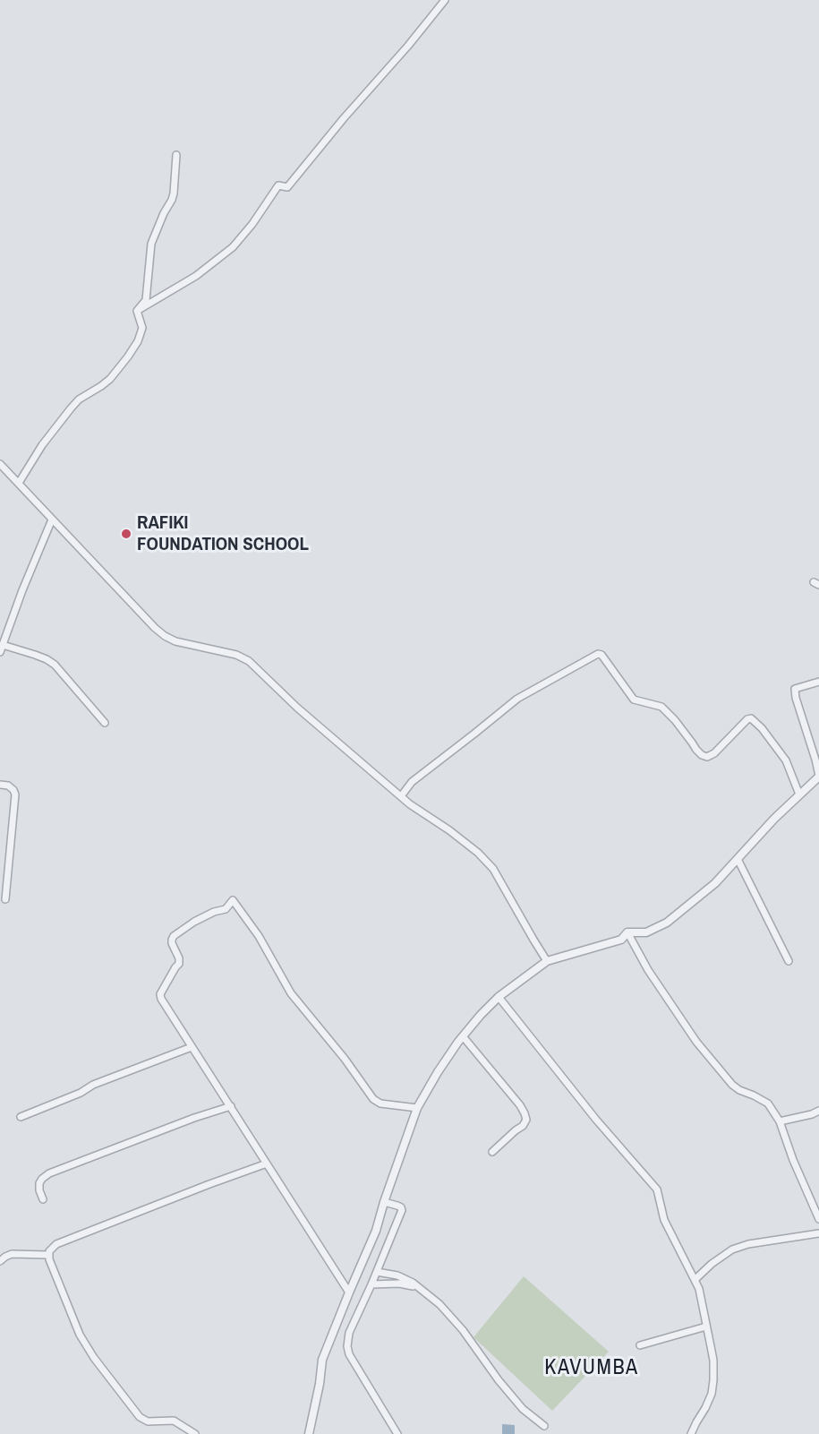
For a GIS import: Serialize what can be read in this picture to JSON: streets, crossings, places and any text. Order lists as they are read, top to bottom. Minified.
{"districts":["KAVUMBA"],"places":["RAFIKI FOUNDATION SCHOOL"]}
